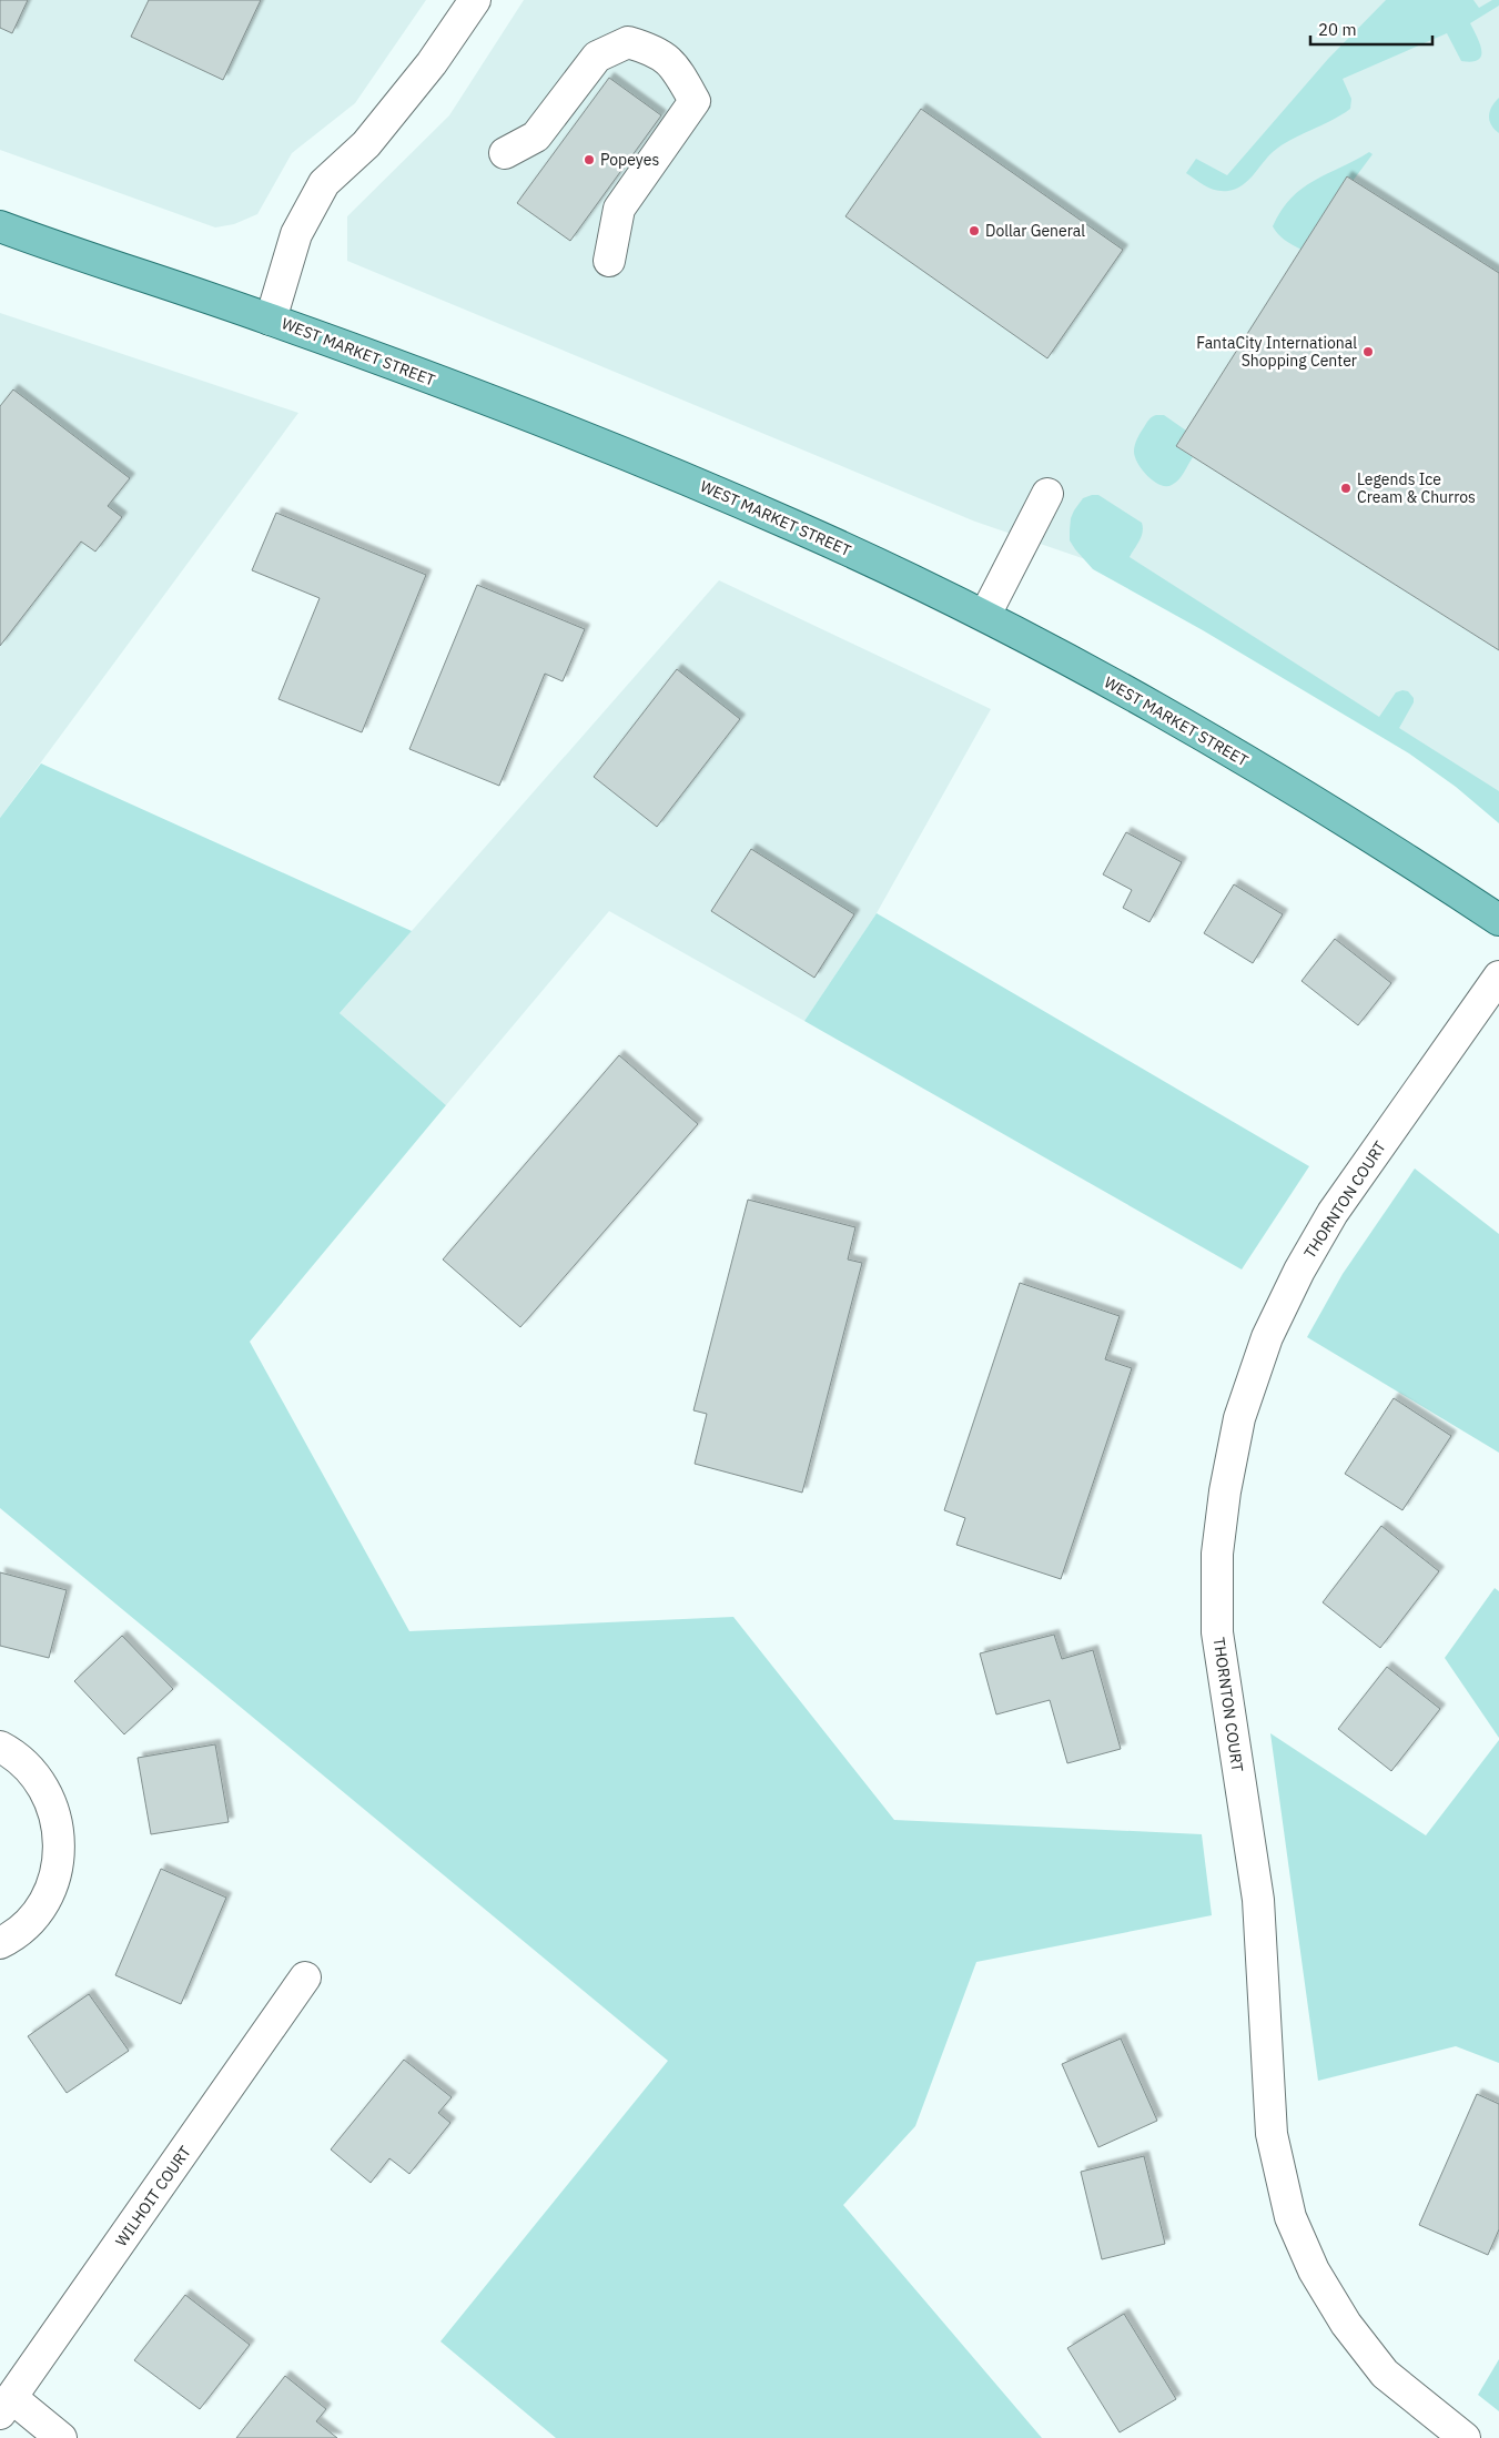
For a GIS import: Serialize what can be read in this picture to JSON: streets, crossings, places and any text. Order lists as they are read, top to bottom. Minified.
{"streets":{"main road":["WEST MARKET STREET"],"street":["THORNTON COURT","WILHOIT COURT"]},"places":["Popeyes","Dollar General","FantaCity International Shopping Center","Legends Ice Cream & Churros"],"scale_bar":"20 m"}
